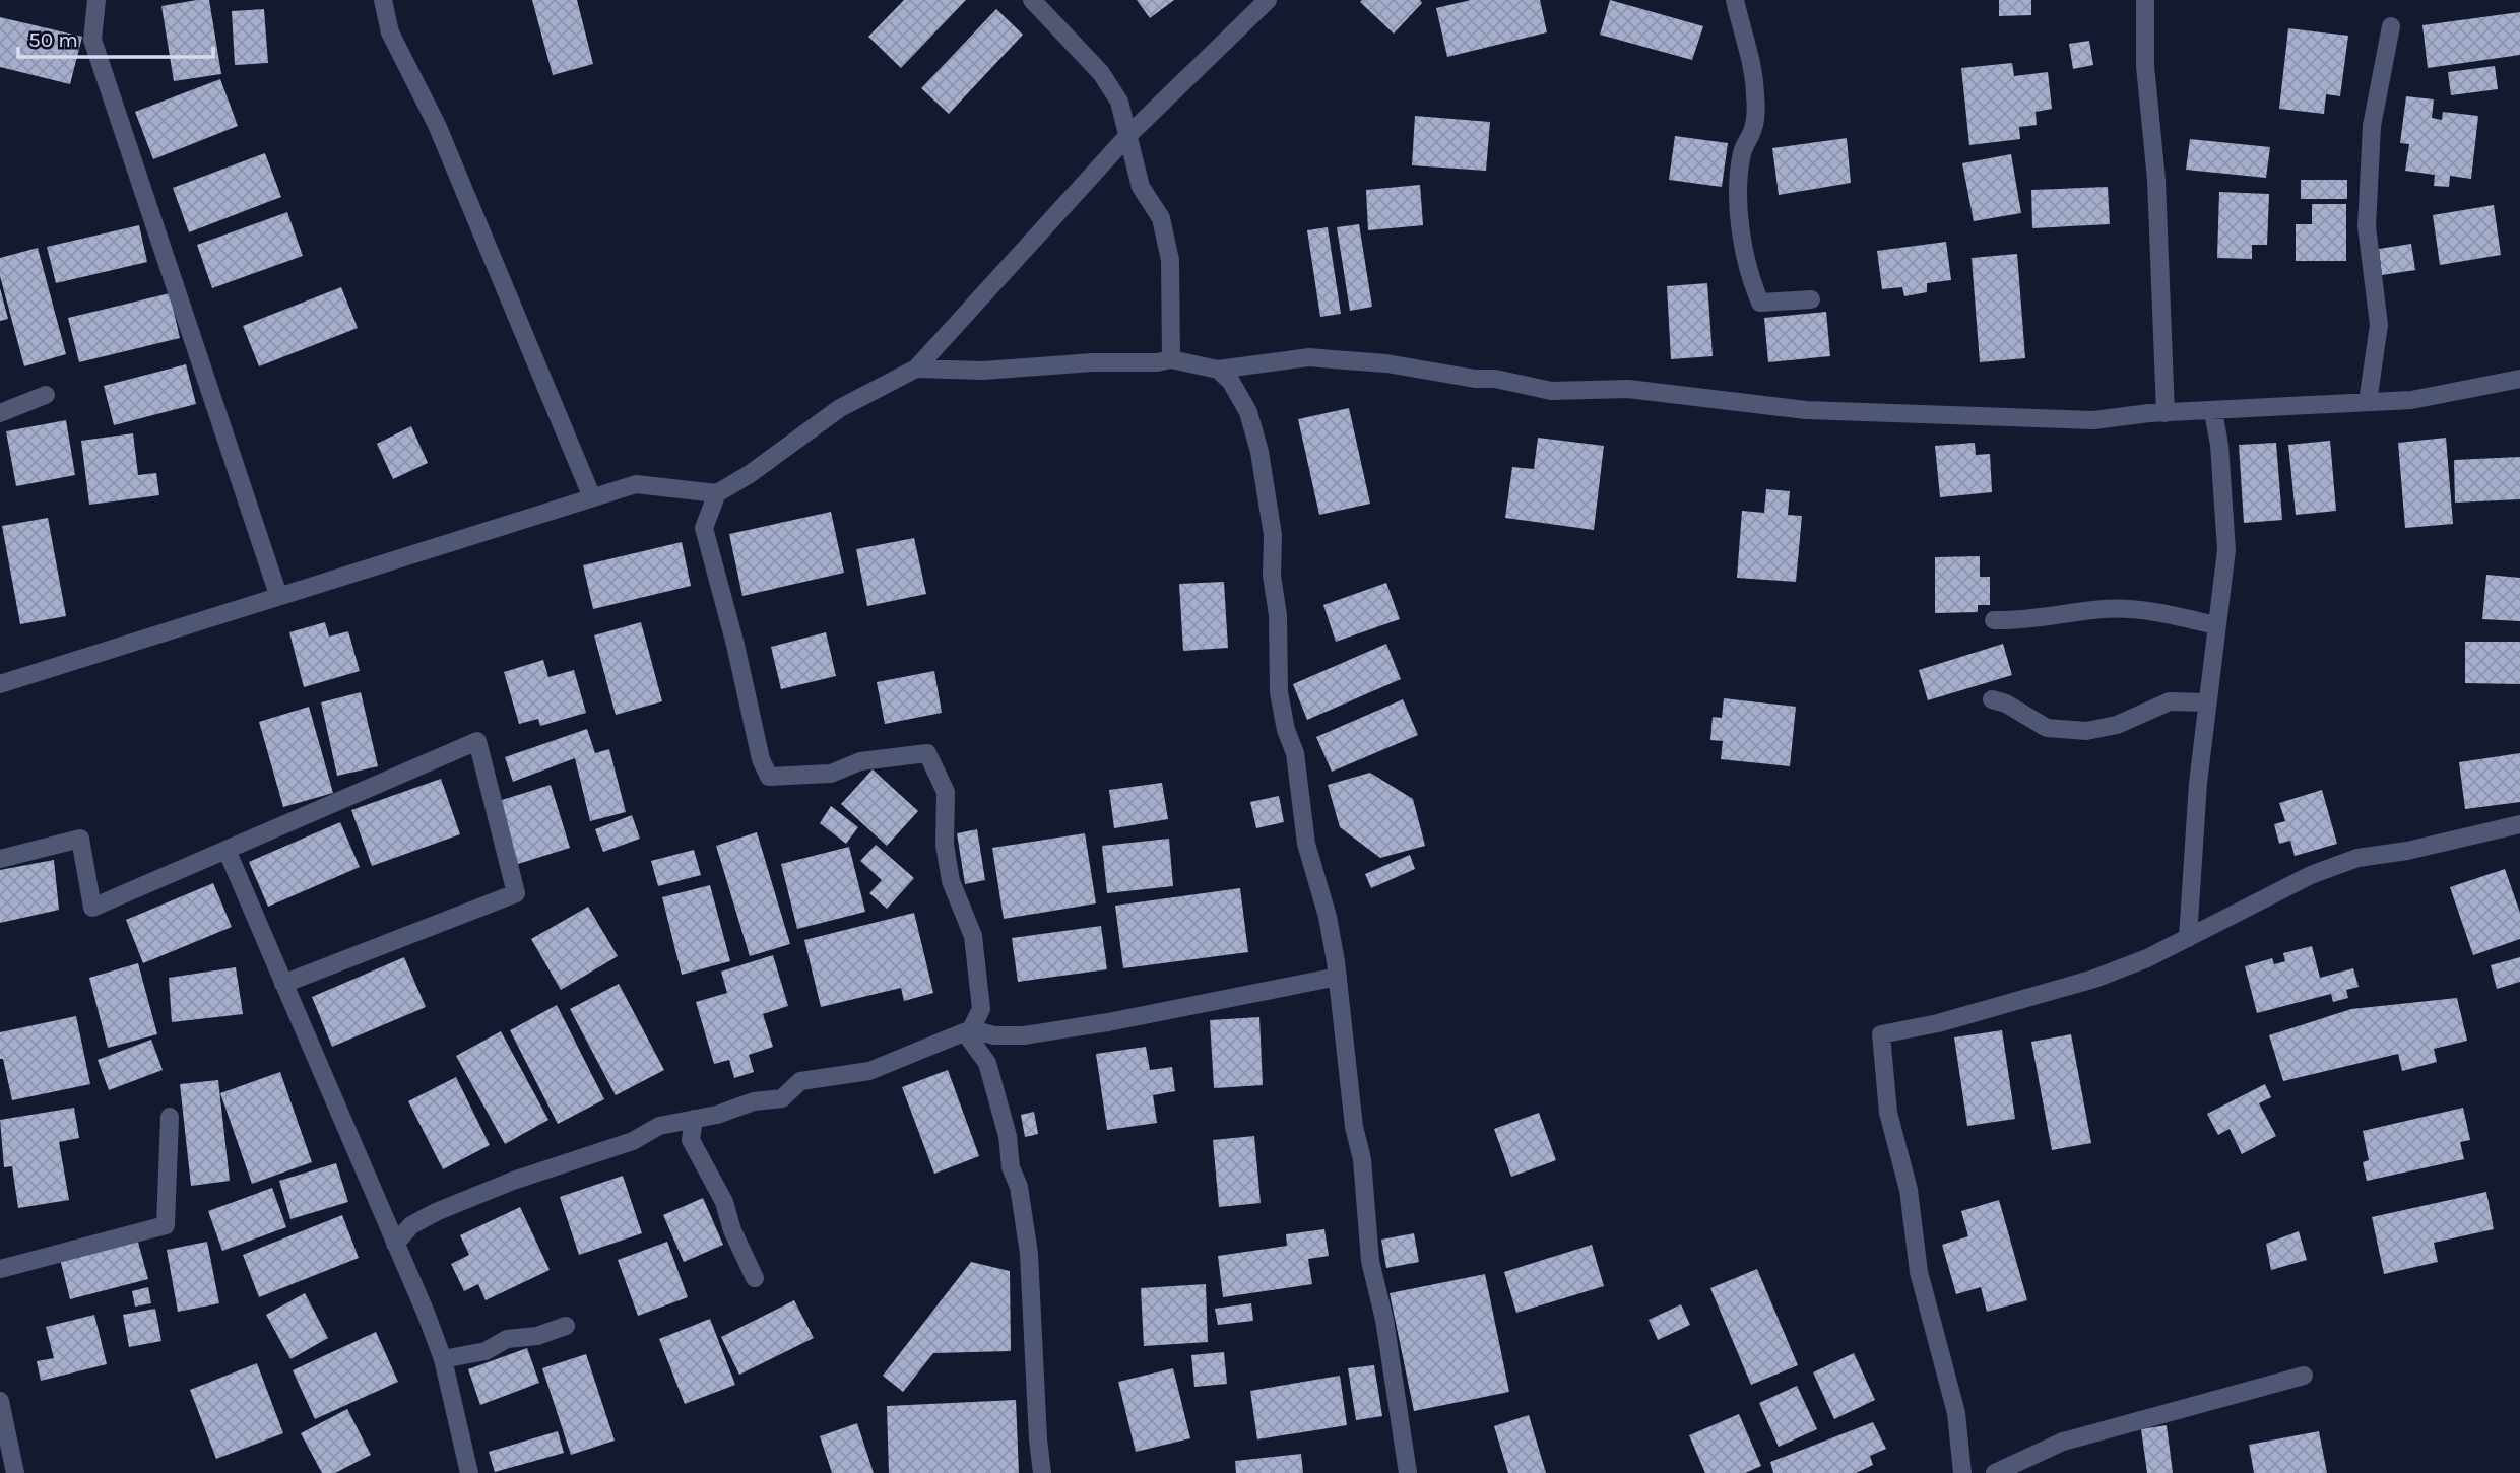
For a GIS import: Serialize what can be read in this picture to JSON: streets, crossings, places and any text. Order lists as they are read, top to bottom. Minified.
{"scale_bar":"50 m"}
